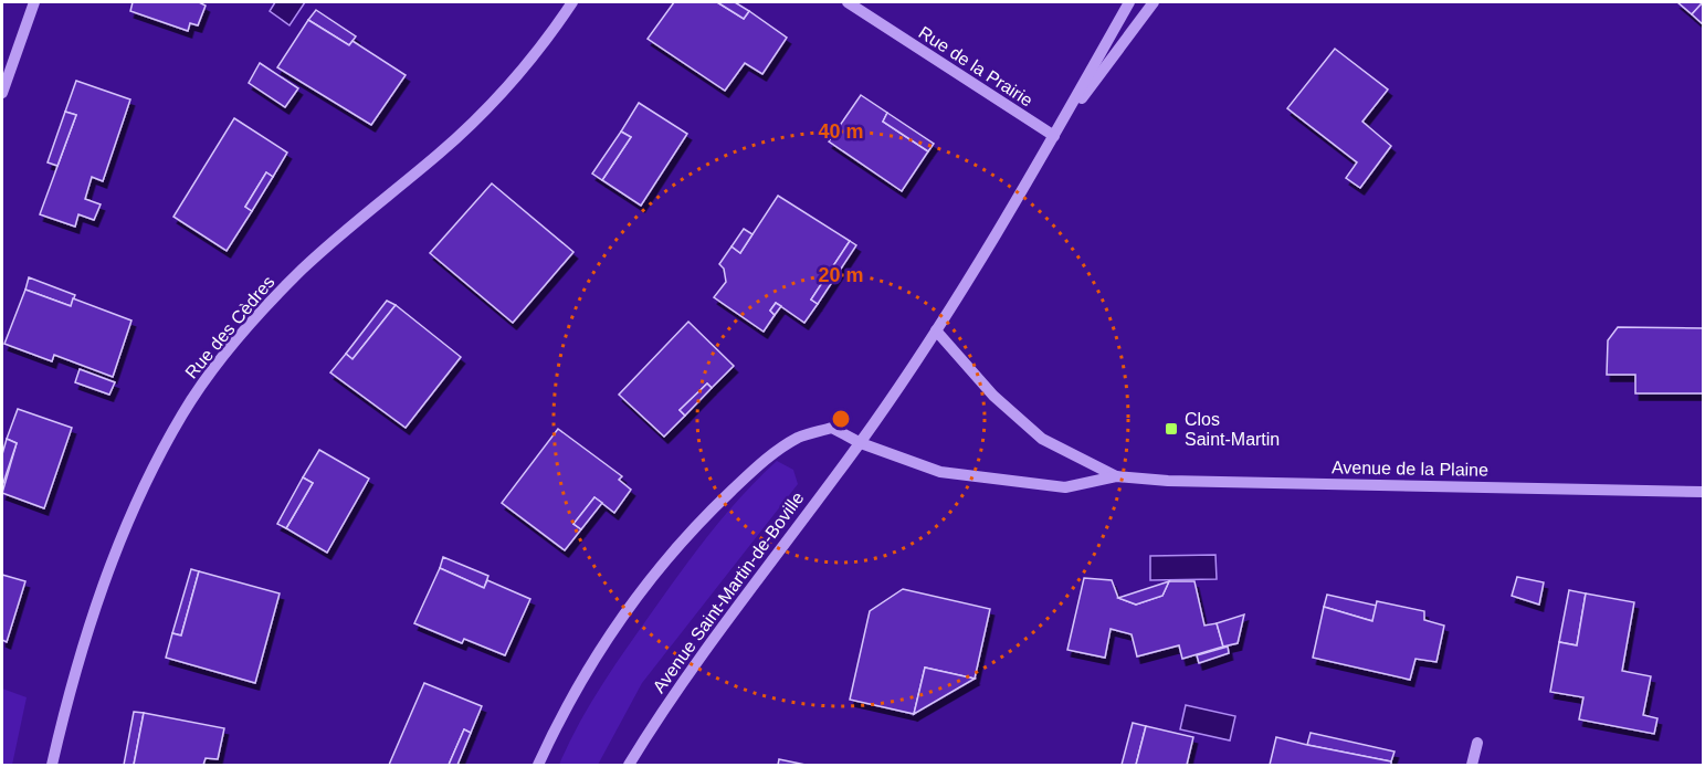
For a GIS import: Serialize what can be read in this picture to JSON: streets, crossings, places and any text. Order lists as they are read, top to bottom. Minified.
{"streets":{"street":["Rue de la Prairie","Rue des Cèdres","Avenue de la Plaine","Avenue Saint-Martin-de-Boville"]},"crossings":[["Rue de la Prairie","Avenue Saint-Martin-de-Boville"],["Avenue de la Plaine","Avenue Saint-Martin-de-Boville"]],"places":{"transit":["Clos Saint-Martin"]},"rings":["40 m","20 m"]}
